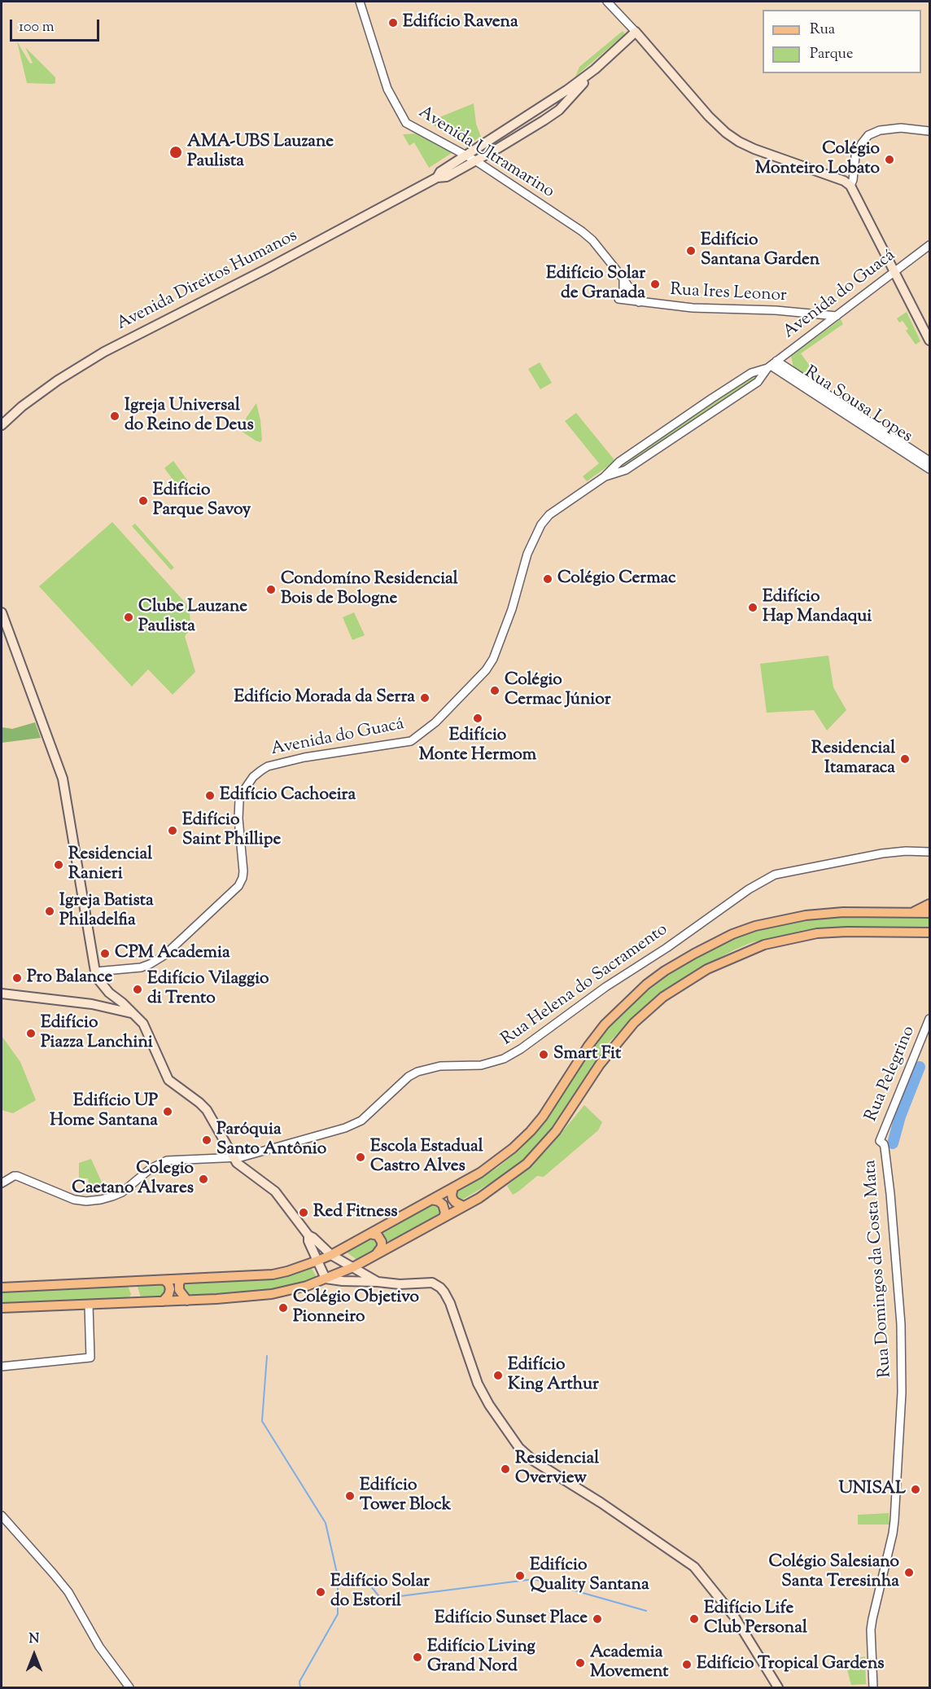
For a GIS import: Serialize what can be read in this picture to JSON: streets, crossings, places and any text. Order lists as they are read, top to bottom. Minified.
{"streets":{"main road":["Avenida Direitos Humanos"],"street":["Avenida Ultramarino","Rua Ires Leonor","Avenida do Guacá","Rua Sousa Lopes","Rua Helena do Sacramento","Rua Pelegrino","Rua Domingos da Costa Mata"]},"crossings":[["Avenida Ultramarino","Avenida Direitos Humanos"],["Avenida Ultramarino","Rua Ires Leonor"],["Rua Ires Leonor","Avenida do Guacá"],["Avenida do Guacá","Rua Sousa Lopes"],["Rua Pelegrino","Rua Domingos da Costa Mata"]],"places":["Edifício Ravena","AMA-UBS Lauzane Paulista","Colégio Monteiro Lobato","Edifício Santana Garden","Edifício Solar de Granada","Igreja Universal do Reino de Deus","Edifício Parque Savoy","Colégio Cermac","Condomíno Residencial Bois de Bologne","Edifício Hap Mandaqui","Clube Lauzane Paulista","Colégio Cermac Júnior","Edifício Morada da Serra","Edifício Monte Hermom","Residencial Itamaraca","Edifício Cachoeira","Edifício Saint Phillipe","Residencial Ranieri","Igreja Batista Philadelfia","CPM Academia","Pro Balance","Edifício Vilaggio di Trento","Edifício Piazza Lanchini","Smart Fit","Edifício UP Home Santana","Paróquia Santo Antônio","Escola Estadual Castro Alves","Colegio Caetano Alvares","Red Fitness","Colégio Objetivo Pionneiro","Edifício King Arthur","Residencial Overview","UNISAL","Edifício Tower Block","Colégio Salesiano Santa Teresinha","Edifício Quality Santana","Edifício Solar do Estoril","Edifício Sunset Place","Edifício Life Club Personal","Edifício Living Grand Nord","Academia Movement","Edifício Tropical Gardens"],"legend":["Rua","Parque"],"scale_bar":"100 m","north":"top"}
